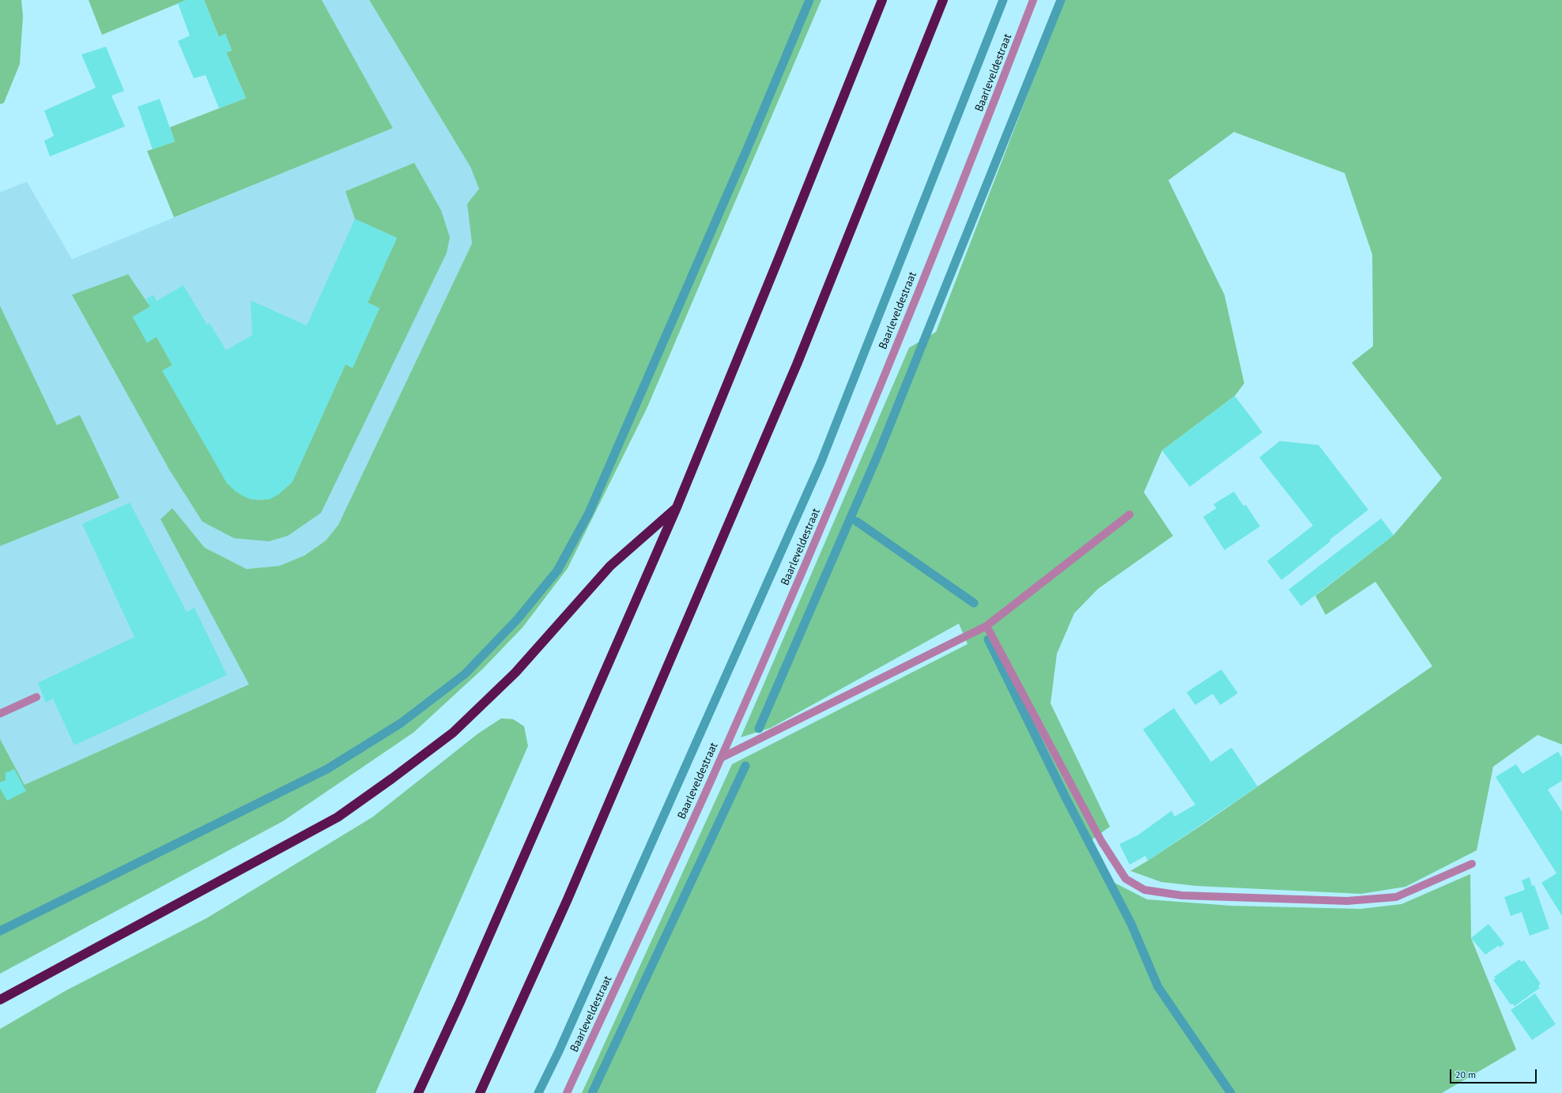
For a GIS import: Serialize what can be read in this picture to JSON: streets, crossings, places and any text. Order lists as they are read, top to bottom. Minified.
{"streets":{"street":["Baarleveldestraat"]},"scale_bar":"20 m"}
